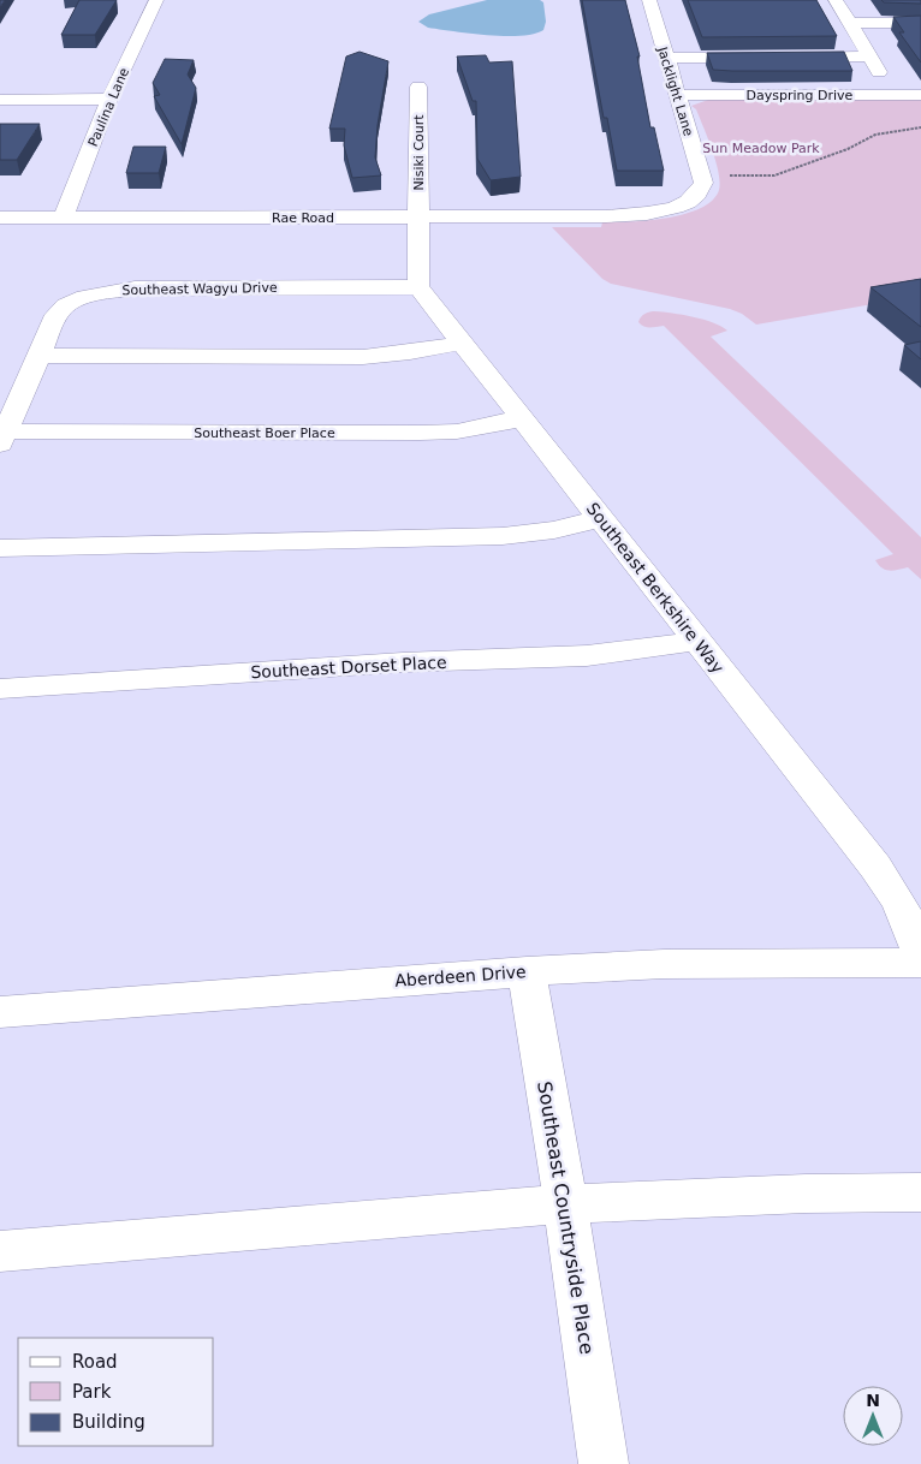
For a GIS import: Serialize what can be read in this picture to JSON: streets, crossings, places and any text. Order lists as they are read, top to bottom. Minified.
{"streets":{"street":["Jacklight Lane","Dayspring Drive","Paulina Lane","Nisiki Court","Rae Road","Southeast Wagyu Drive","Southeast Boer Place","Southeast Berkshire Way","Southeast Dorset Place","Aberdeen Drive","Southeast Countryside Place"]},"crossings":[["Jacklight Lane","Dayspring Drive"],["Jacklight Lane","Rae Road"],["Paulina Lane","Rae Road"],["Nisiki Court","Rae Road"],["Southeast Wagyu Drive","Southeast Boer Place"],["Southeast Wagyu Drive","Southeast Berkshire Way"],["Southeast Boer Place","Southeast Berkshire Way"],["Southeast Berkshire Way","Southeast Dorset Place"],["Aberdeen Drive","Southeast Countryside Place"]],"parks":["Sun Meadow Park"],"legend":["Road","Park","Building"],"north":"top"}
